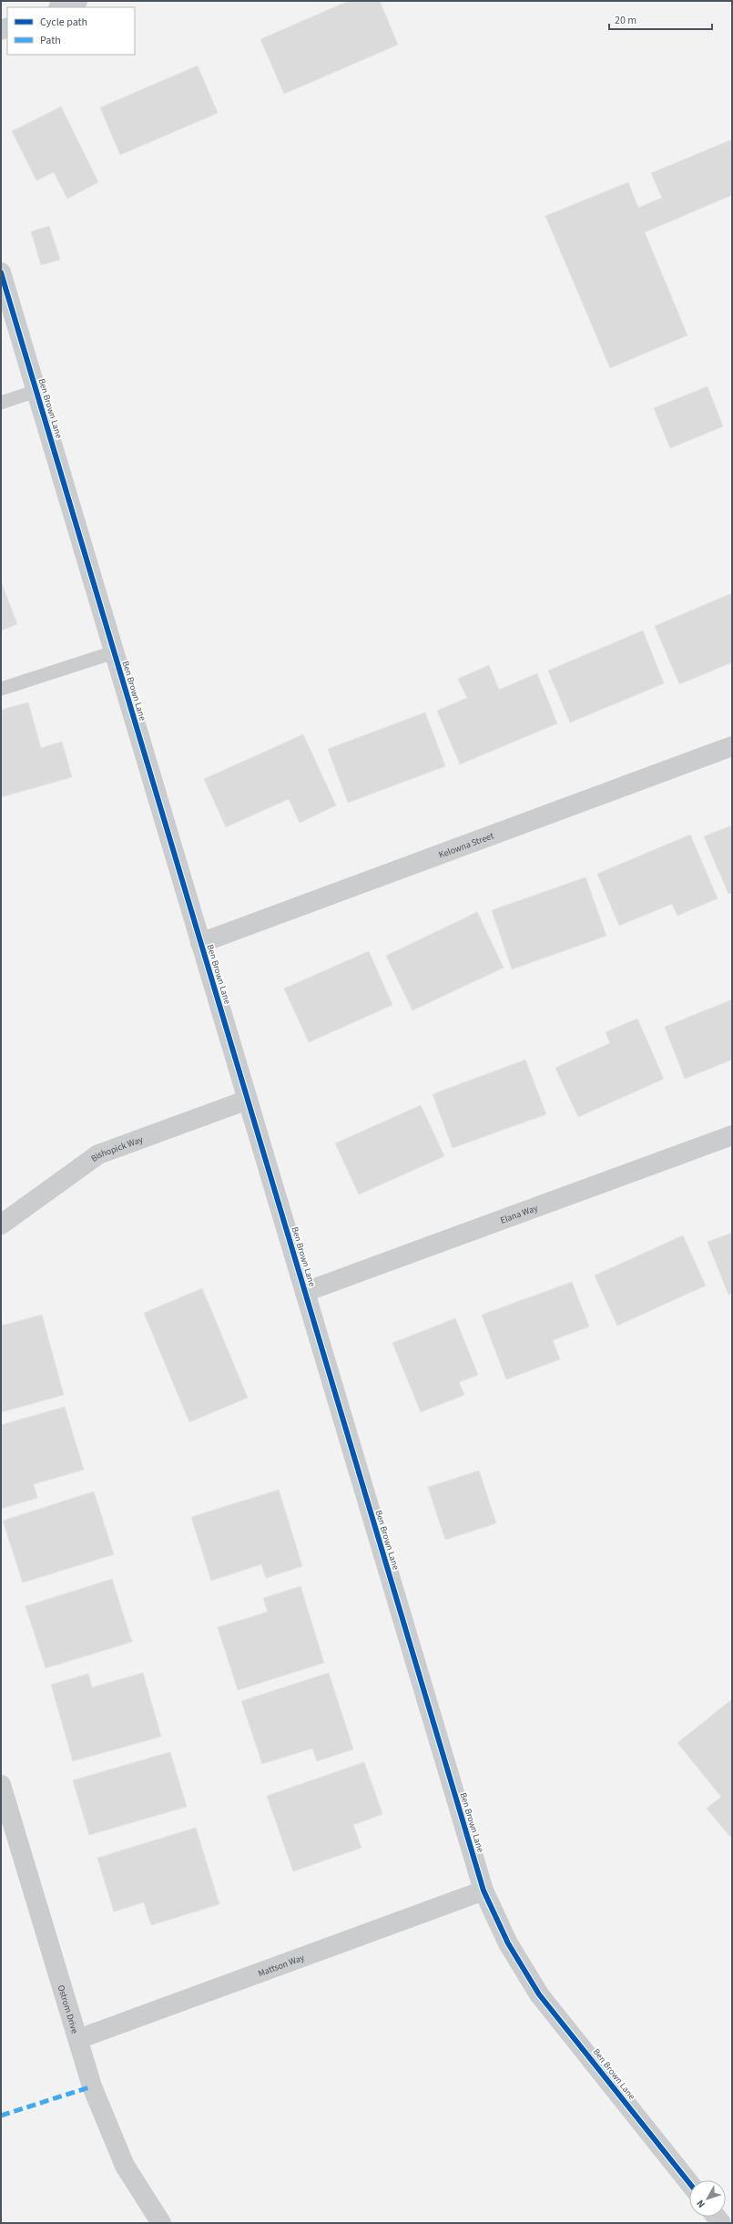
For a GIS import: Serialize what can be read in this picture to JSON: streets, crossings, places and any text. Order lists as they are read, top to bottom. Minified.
{"streets":{"street":["Ben Brown Lane","Kelowna Street","Bishopick Way","Elana Way","Mattson Way","Ostrom Drive"]},"crossings":[["Ben Brown Lane","Kelowna Street"],["Ben Brown Lane","Bishopick Way"],["Ben Brown Lane","Elana Way"],["Ben Brown Lane","Mattson Way"],["Mattson Way","Ostrom Drive"]],"legend":["Cycle path","Path"],"scale_bar":"20 m","north":"bottom left"}
